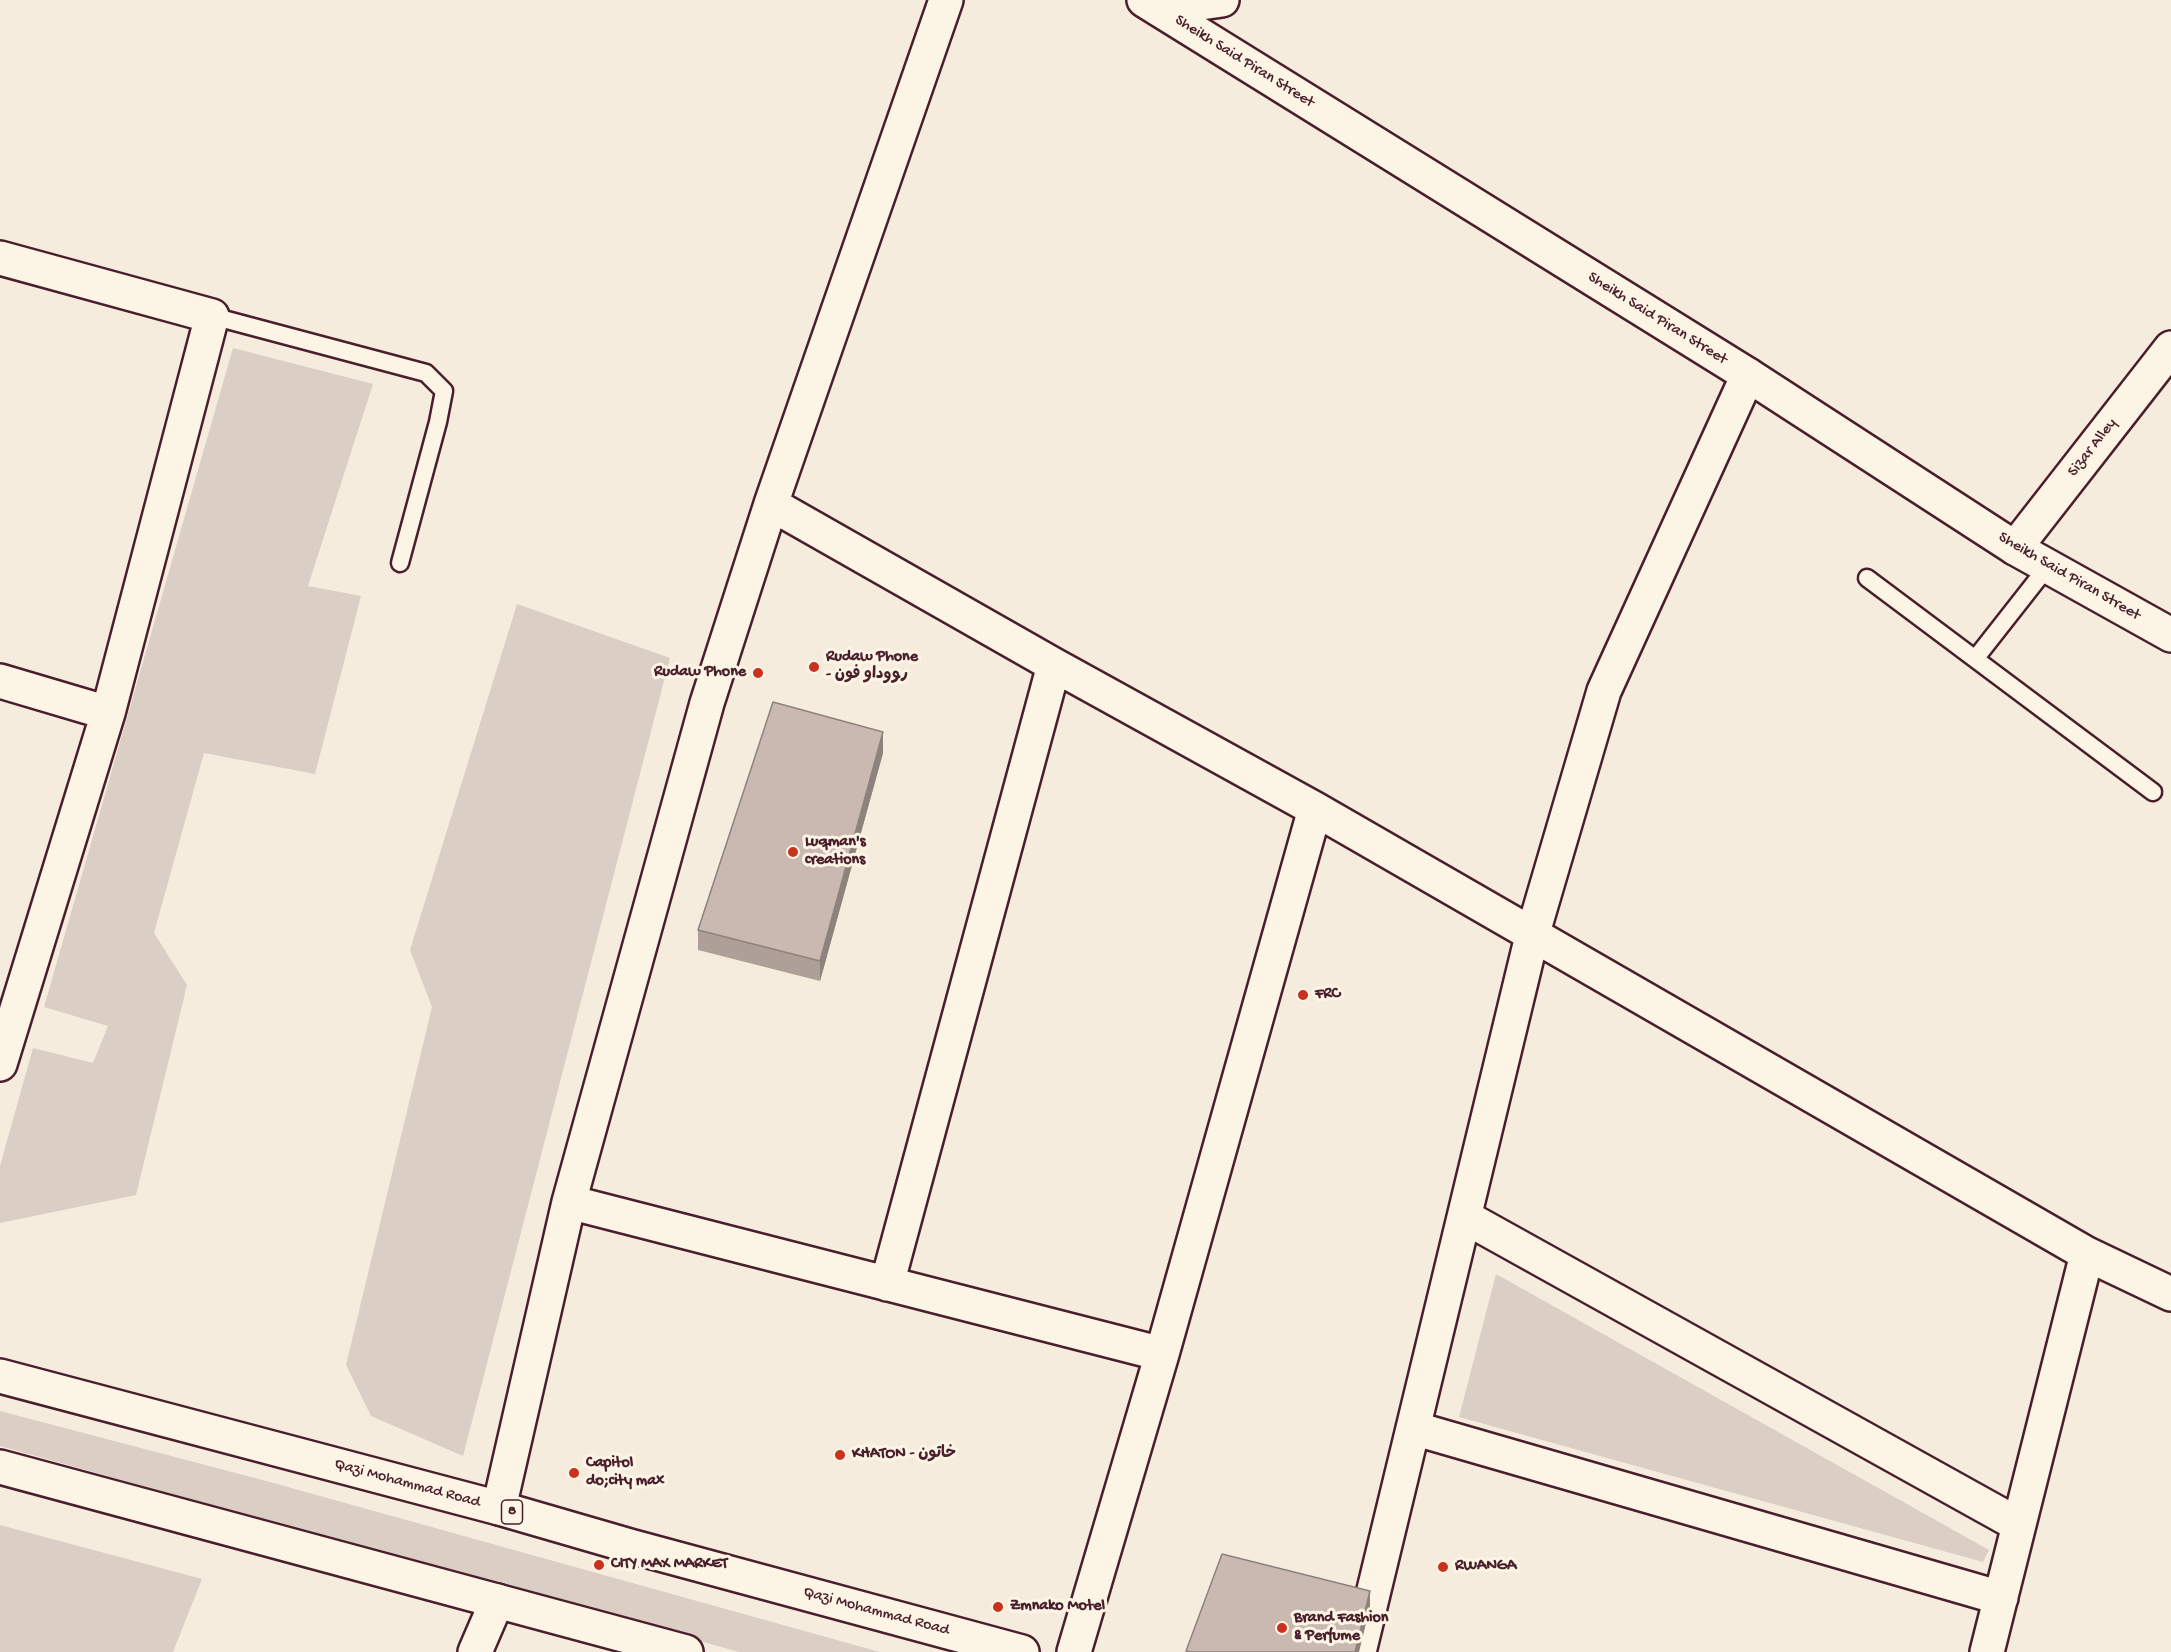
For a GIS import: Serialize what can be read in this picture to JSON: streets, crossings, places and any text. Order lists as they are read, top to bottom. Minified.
{"streets":{"street":["Sheikh Said Piran Street","Sizar Alley","Qazi Mohammad Road","8"]},"crossings":[["Sheikh Said Piran Street","Sizar Alley"]],"places":["Rudaw Phone - رووداو فون","Rudaw Phone","Luqman's creations","FRC","KHATON - خاتون","Capitol do;city max","CITY MAX MARKET","RWANGA","Zmnako Motel","Brand Fashion & Perfume"]}
